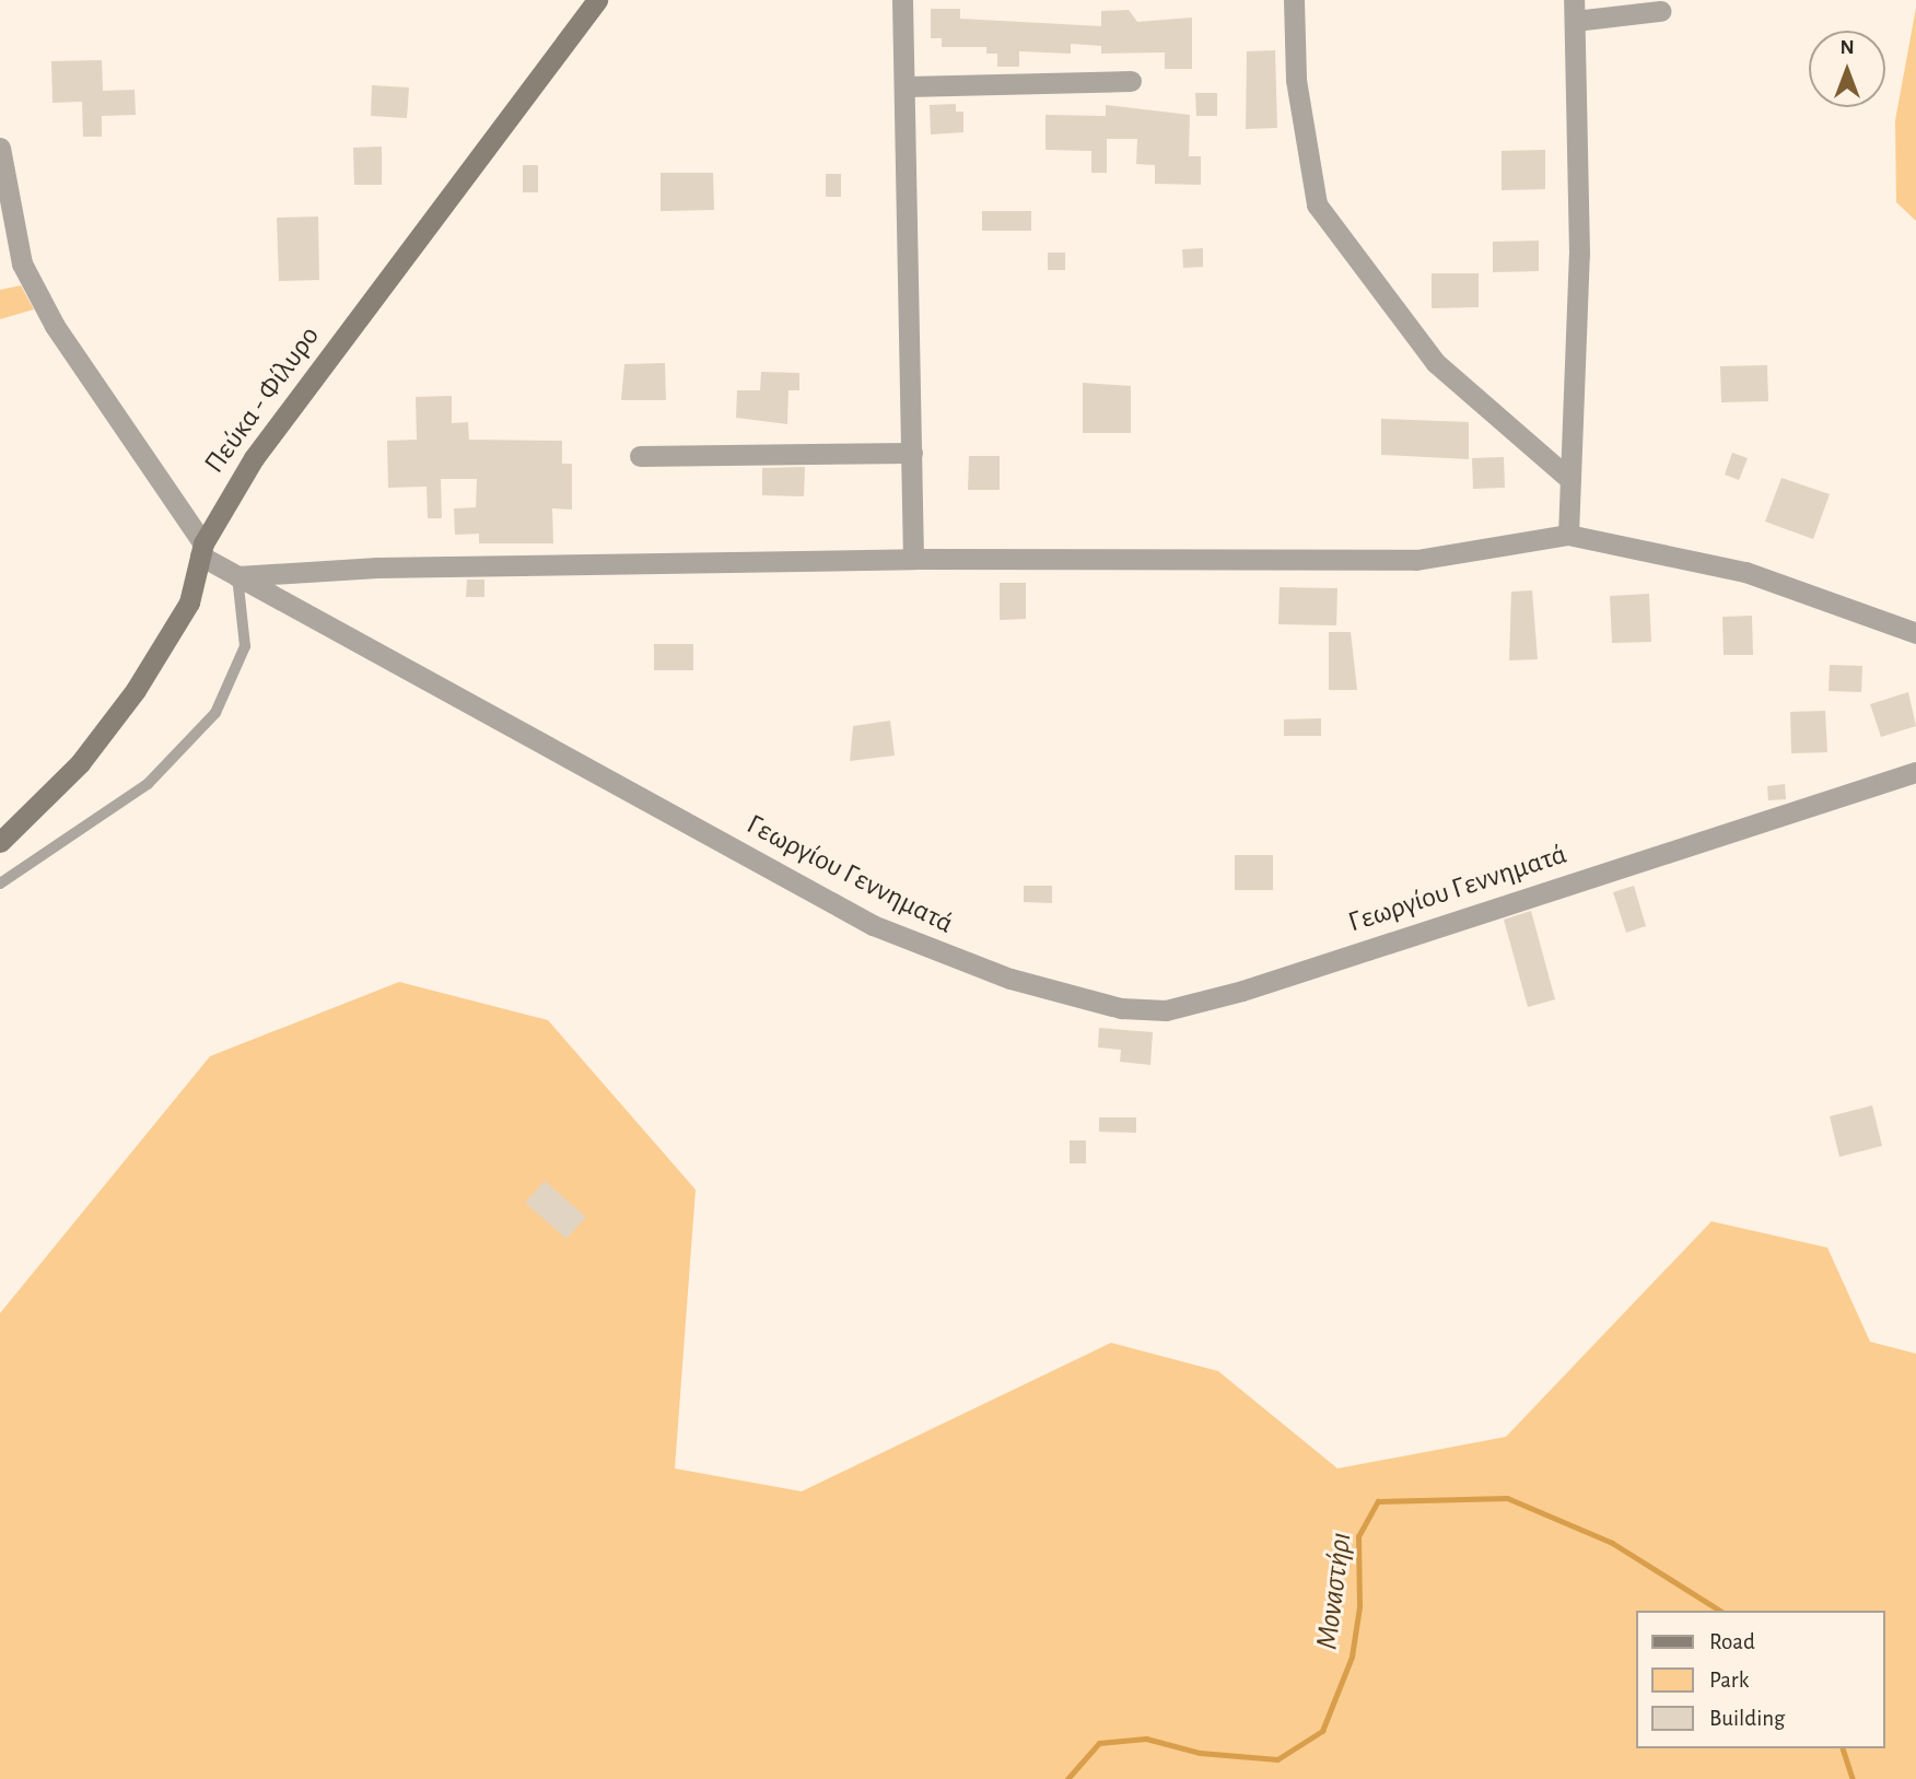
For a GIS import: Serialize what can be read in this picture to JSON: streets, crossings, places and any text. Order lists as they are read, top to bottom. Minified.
{"streets":{"main road":["Πεύκα - Φίλυρο"],"street":["Γεωργίου Γεννηματά"]},"crossings":[["Πεύκα - Φίλυρο","Γεωργίου Γεννηματά"]],"water":["Μοναστήρι"],"legend":["Road","Park","Building"],"north":"top"}
